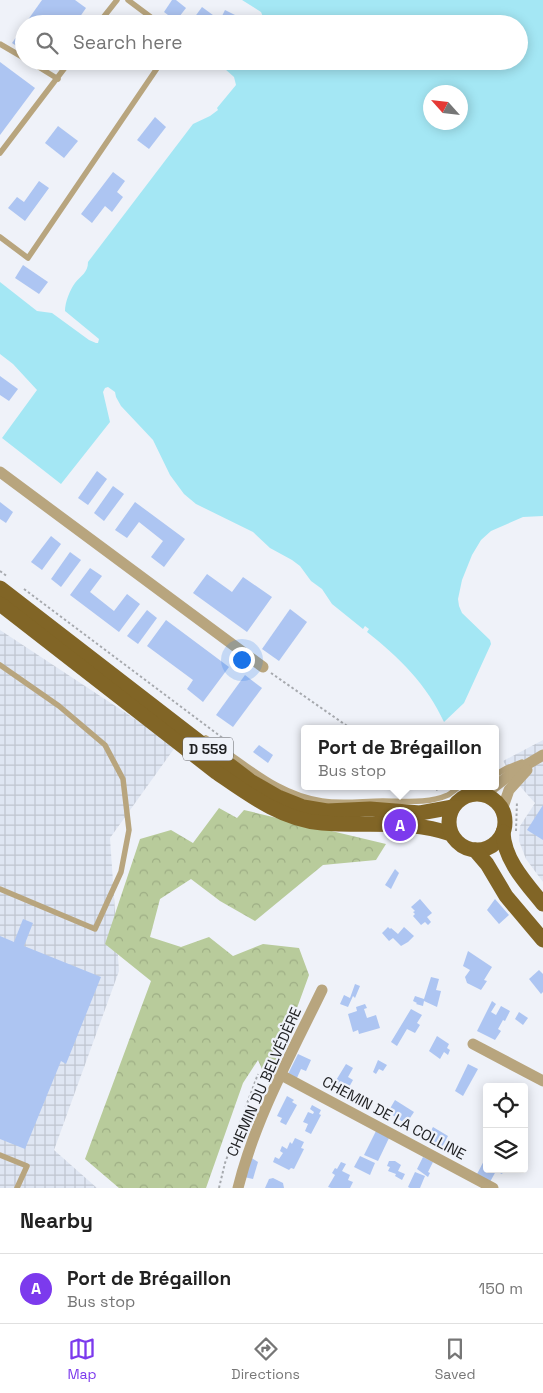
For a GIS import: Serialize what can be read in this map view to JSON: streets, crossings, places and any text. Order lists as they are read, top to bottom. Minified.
{"streets":{"main road":["D 559"],"street":["CHEMIN DU BELVÉDÈRE","CHEMIN DE LA COLLINE"]},"crossings":[["CHEMIN DU BELVÉDÈRE","CHEMIN DE LA COLLINE"]],"north":"top left","page":{"search":"Search here","popup":["Port de Brégaillon","Bus stop"],"pins":"A","heading":"Nearby","list":[{"mark":"A","name":"Port de Brégaillon","note":"Bus stop","value":"150 m"}],"nav":["Map","Directions","Saved"]}}
